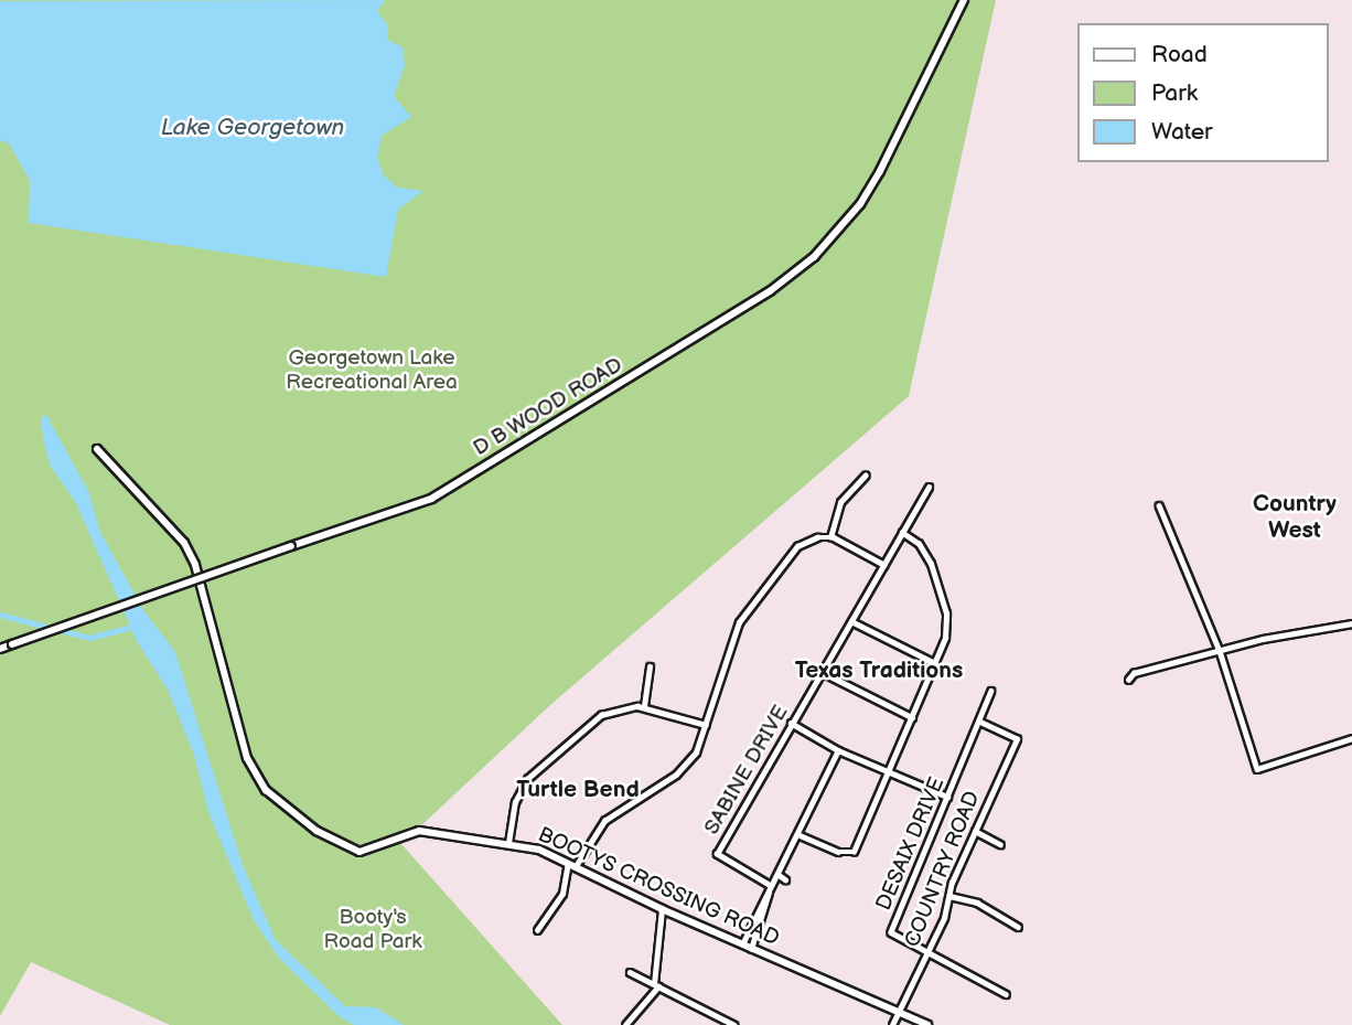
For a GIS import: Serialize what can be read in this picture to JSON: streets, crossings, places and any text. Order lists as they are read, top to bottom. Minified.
{"streets":{"main road":["D B WOOD ROAD","BOOTYS CROSSING ROAD"],"street":["SABINE DRIVE","DESAIX DRIVE","COUNTRY ROAD"]},"crossings":[["DESAIX DRIVE","COUNTRY ROAD"],["COUNTRY ROAD","BOOTYS CROSSING ROAD"]],"districts":["Country West","Texas Traditions","Turtle Bend"],"water":["Lake Georgetown"],"parks":["Georgetown Lake Recreational Area","Booty's Road Park"],"legend":["Road","Park","Water"]}
